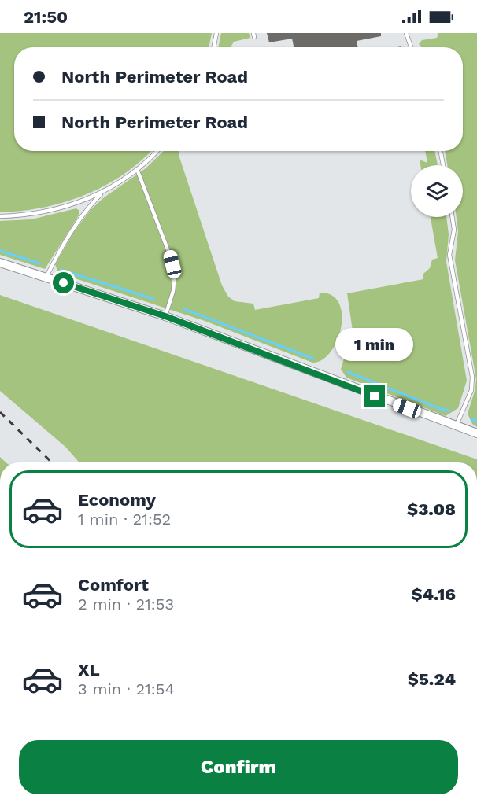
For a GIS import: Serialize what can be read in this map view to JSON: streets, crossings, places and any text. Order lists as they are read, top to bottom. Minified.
{"page":{"status":"21:50","banner":["North Perimeter Road","North Perimeter Road"],"bubble":"1 min","list":[{"name":"Economy","note":"1 min · 21:52","value":"$3.08"},{"name":"Comfort","note":"2 min · 21:53","value":"$4.16"},{"name":"XL","note":"3 min · 21:54","value":"$5.24"}],"buttons":"Confirm"}}
